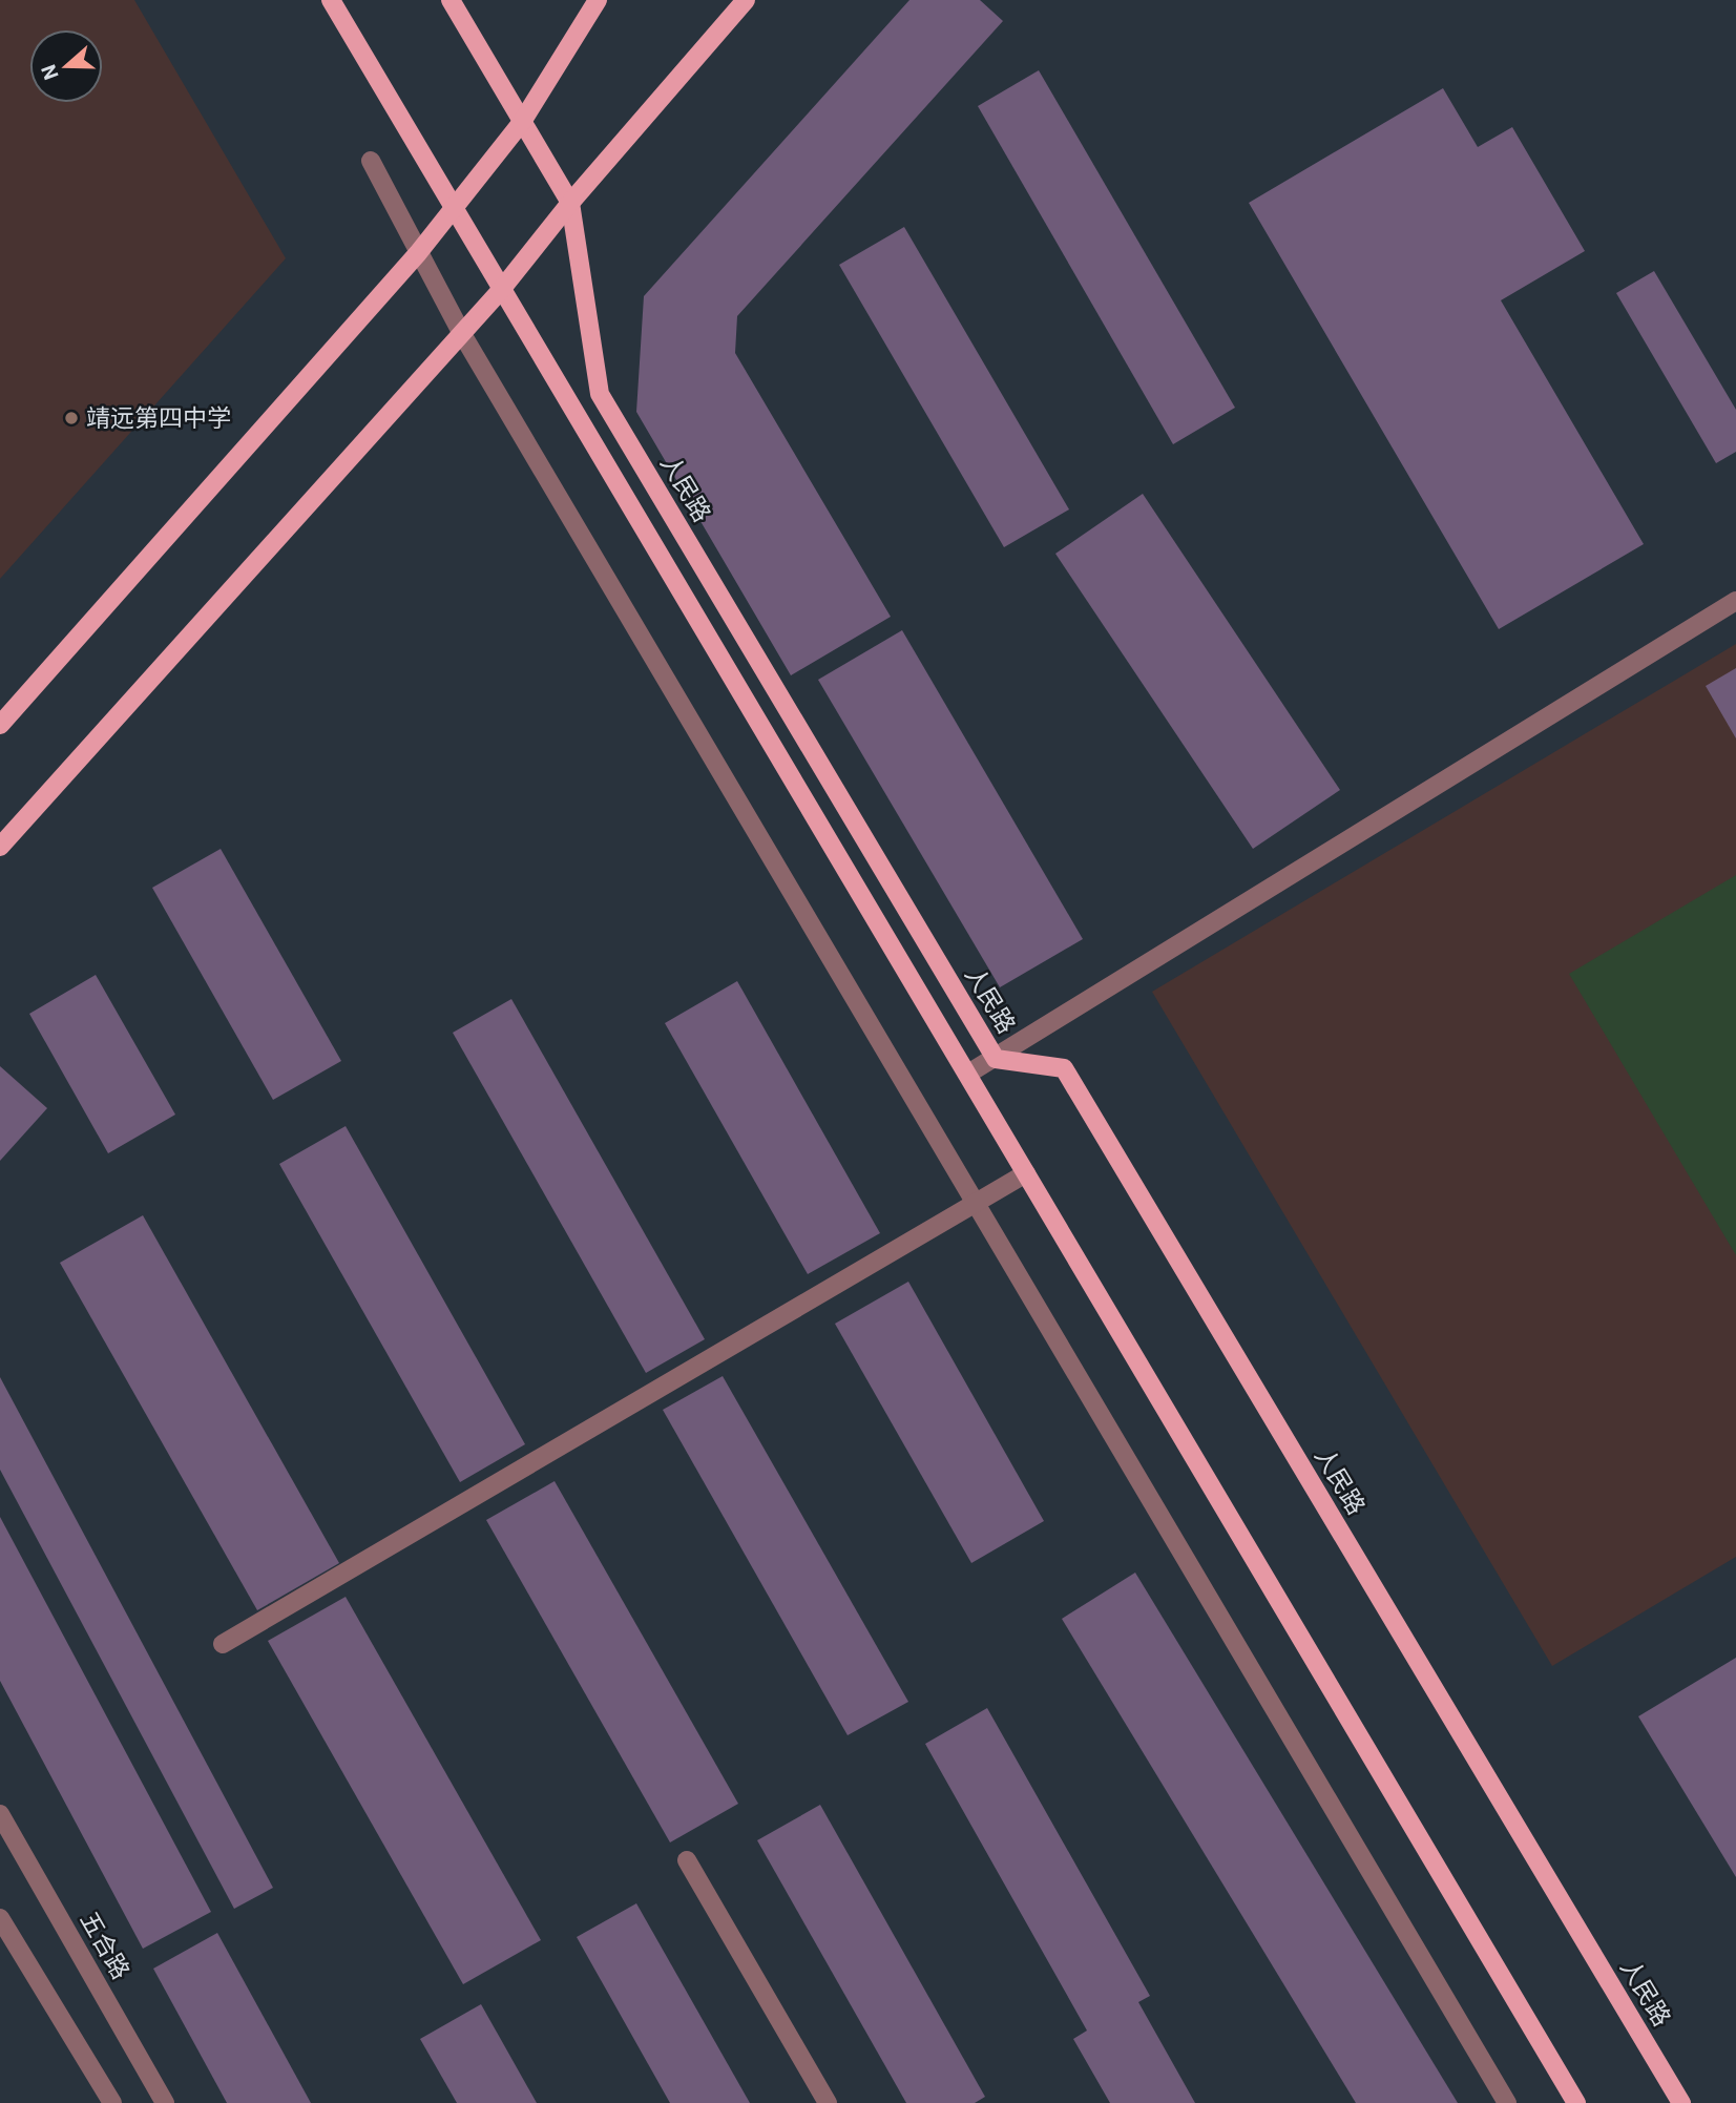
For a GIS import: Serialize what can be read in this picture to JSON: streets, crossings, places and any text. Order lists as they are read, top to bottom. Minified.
{"streets":{"main road":["人民路"],"street":["五合路"]},"places":["靖远第四中学"],"north":"left"}
